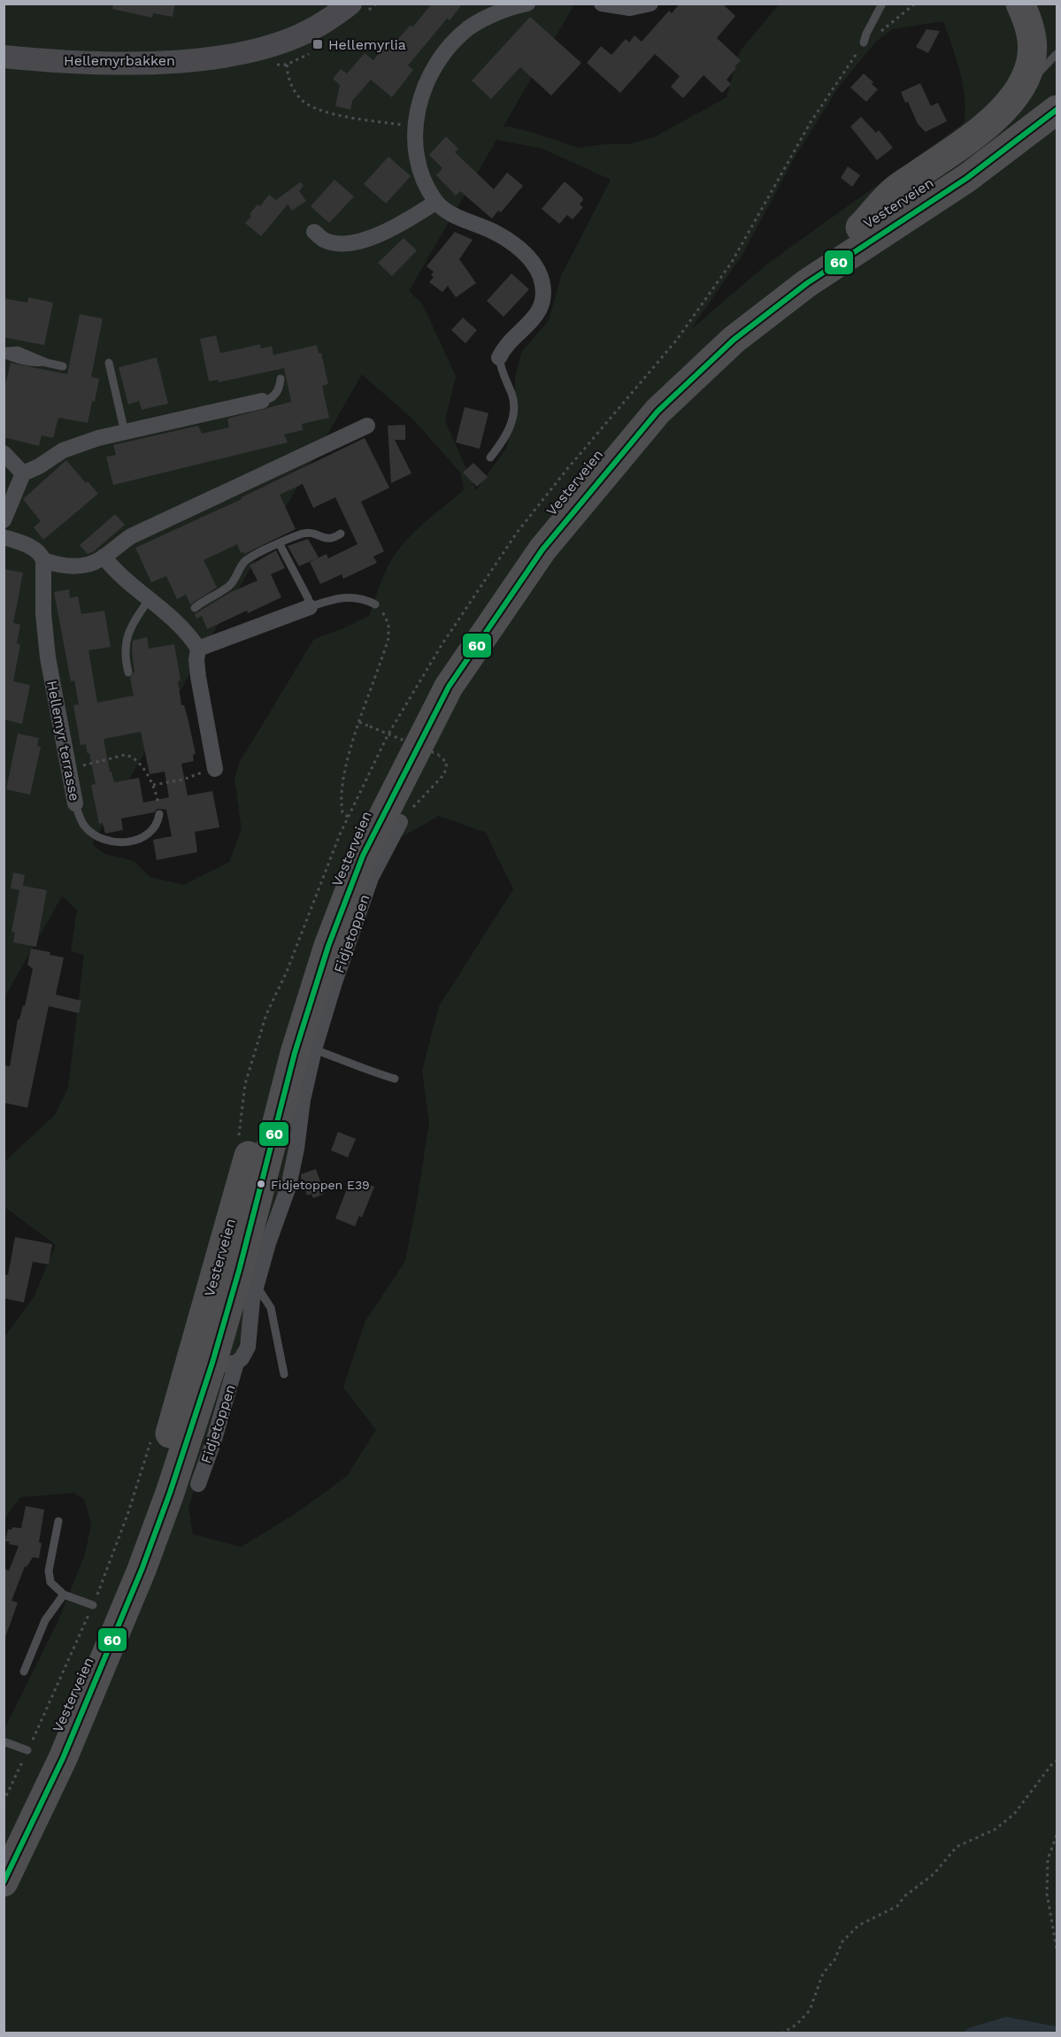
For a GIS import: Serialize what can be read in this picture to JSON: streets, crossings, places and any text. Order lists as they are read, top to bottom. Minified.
{"streets":{"highway":["Vesterveien"],"street":["Hellemyrbakken","Hellemyr terrasse","Fidjetoppen"]},"crossings":[["Vesterveien","Fidjetoppen"]],"places":{"transit":["Hellemyrlia"],"other":["Fidjetoppen E39"]},"lines":["transit line 60"]}
